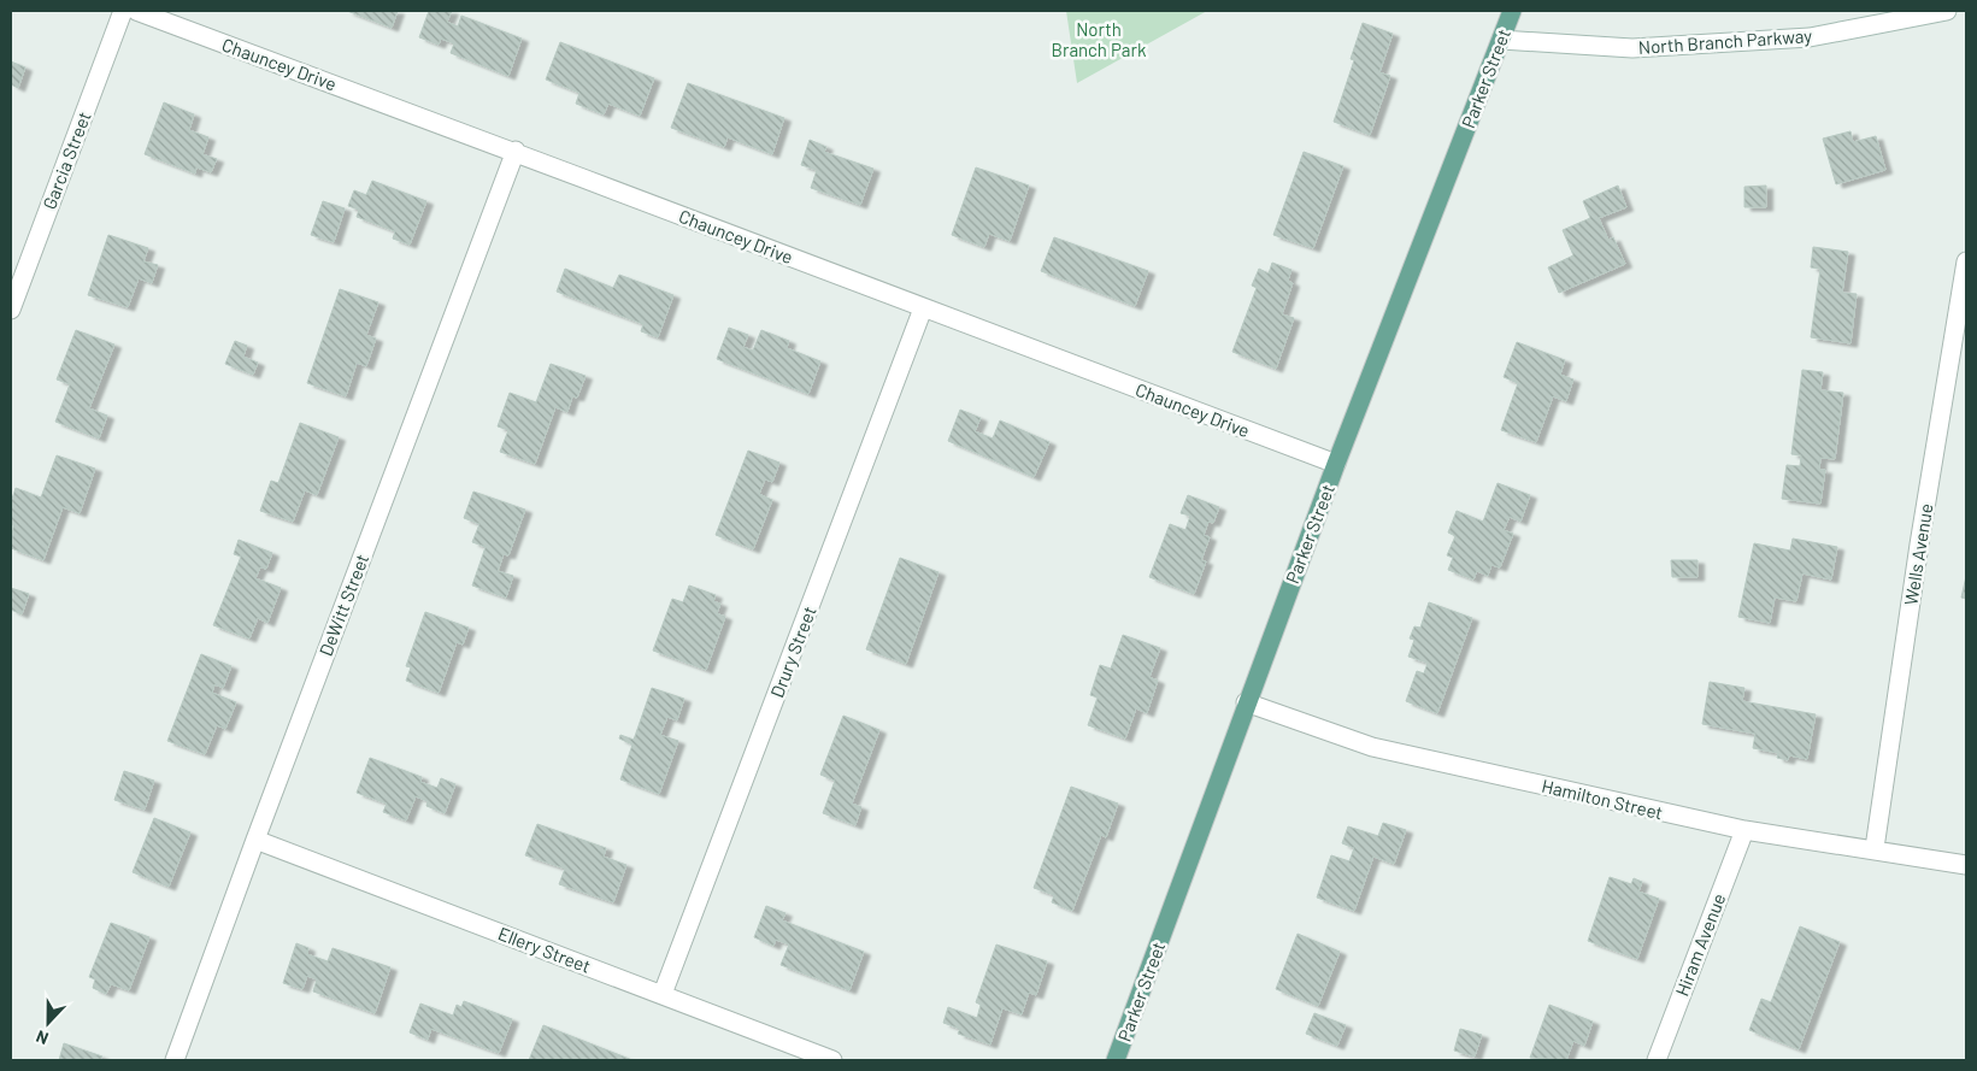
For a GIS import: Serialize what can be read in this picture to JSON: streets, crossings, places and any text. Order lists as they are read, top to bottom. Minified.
{"streets":{"main road":["Parker Street"],"street":["North Branch Parkway","Chauncey Drive","Garcia Street","Wells Avenue","DeWitt Street","Drury Street","Hamilton Street","Hiram Avenue","Ellery Street"]},"crossings":[["North Branch Parkway","Parker Street"],["Chauncey Drive","Parker Street"],["Chauncey Drive","DeWitt Street"],["Chauncey Drive","Drury Street"],["Parker Street","Hamilton Street"],["Wells Avenue","Hamilton Street"],["DeWitt Street","Ellery Street"],["Drury Street","Ellery Street"],["Hamilton Street","Hiram Avenue"]],"parks":["North Branch Park"],"north":"bottom"}
